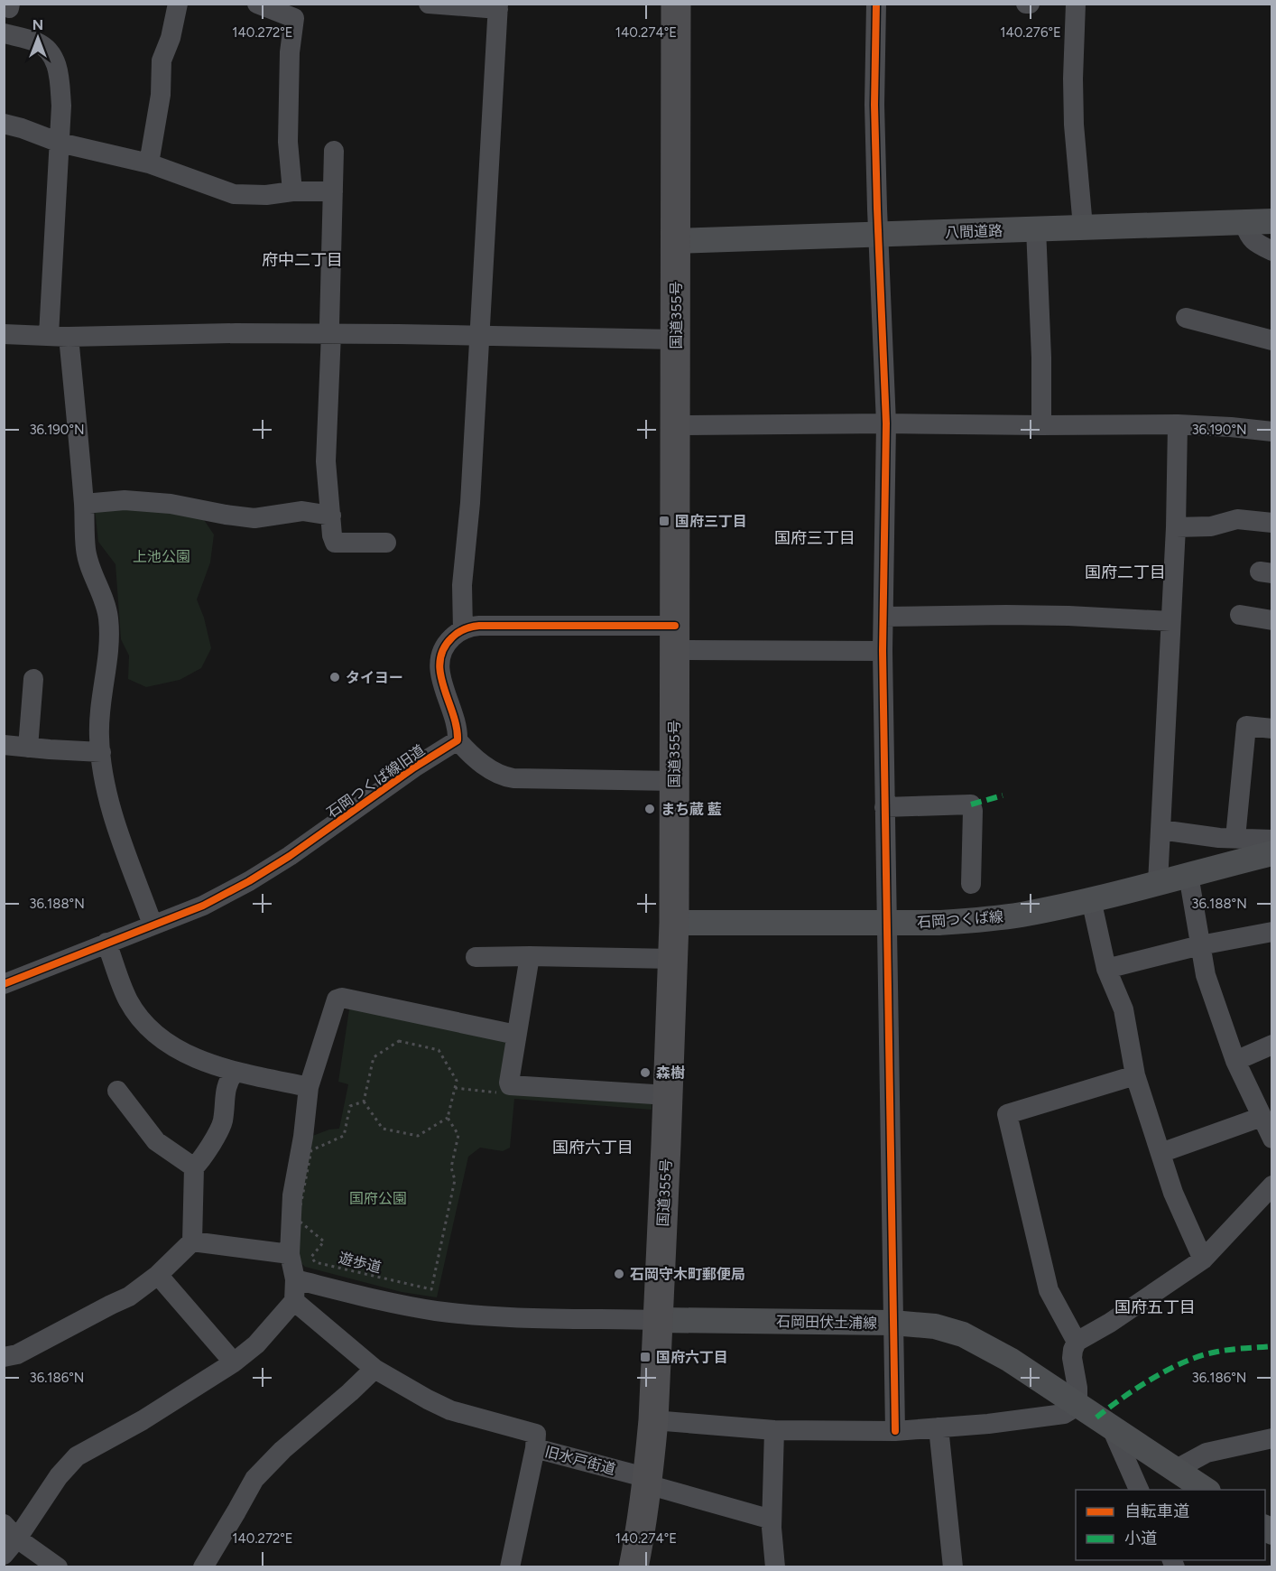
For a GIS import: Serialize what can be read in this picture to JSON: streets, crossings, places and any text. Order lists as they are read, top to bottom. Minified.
{"streets":{"highway":["国道355号"],"main road":["八間道路","石岡つくば線","石岡田伏土浦線"],"street":["石岡つくば線旧道","旧水戸街道"],"path":["遊歩道"]},"crossings":[["八間道路","国道355号"],["国道355号","石岡つくば線"],["国道355号","石岡田伏土浦線"],["国道355号","旧水戸街道"]],"districts":["府中二丁目","国府三丁目","国府二丁目","国府六丁目","国府五丁目"],"parks":["上池公園","国府公園"],"places":{"transit":["国府三丁目","国府六丁目"],"other":["タイヨー","まち蔵 藍","森樹","石岡守木町郵便局"]},"legend":["自転車道","小道"],"north":"top","coordinates":["140.272°E","140.274°E","140.276°E","36.190°N","36.188°N","36.186°N"]}
